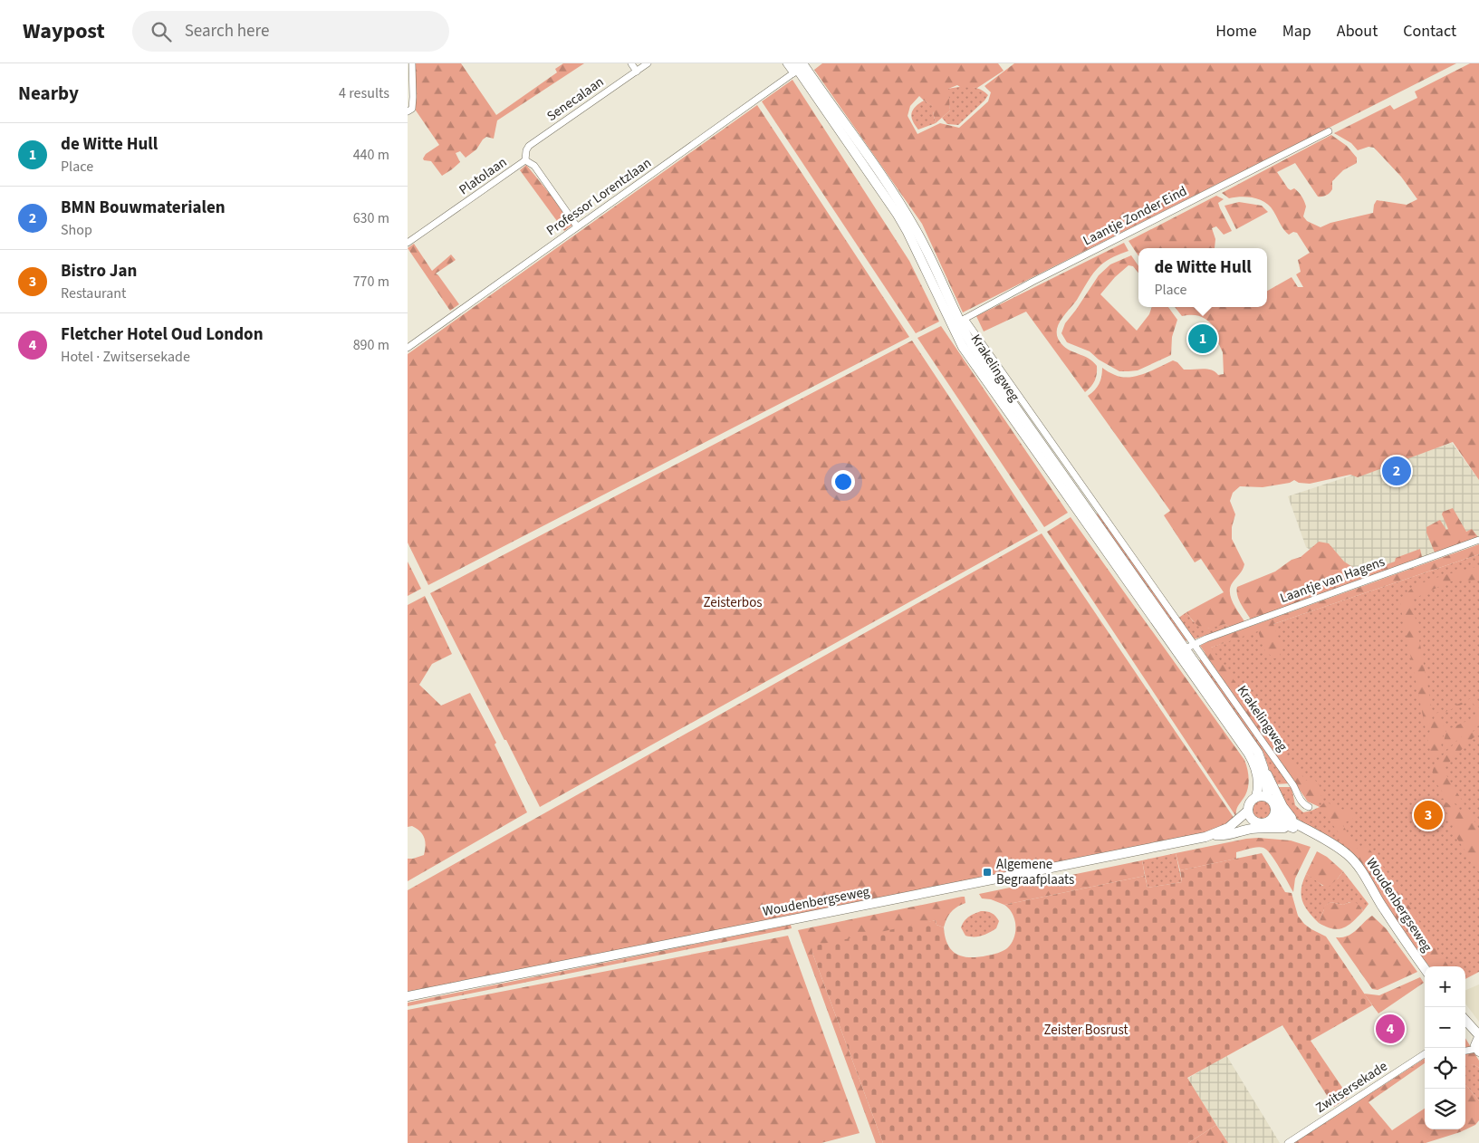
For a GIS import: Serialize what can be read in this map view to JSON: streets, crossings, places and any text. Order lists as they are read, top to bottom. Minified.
{"streets":{"main road":["Krakelingweg","Woudenbergseweg"],"street":["Senecalaan","Platolaan","Professor Lorentzlaan","Laantje Zonder Eind","Laantje van Hagens","Zwitsersekade"]},"crossings":[["Senecalaan","Platolaan"],["Platolaan","Professor Lorentzlaan"],["Professor Lorentzlaan","Krakelingweg"],["Laantje Zonder Eind","Krakelingweg"],["Krakelingweg","Laantje van Hagens"],["Krakelingweg","Woudenbergseweg"]],"parks":["Zeisterbos","Zeister Bosrust"],"places":{"transit":["Algemene Begraafplaats"]},"page":{"header":"Waypost","search":"Search here","nav":["Home","Map","About","Contact"],"heading":["Nearby","4 results"],"list":[{"mark":"1","name":"de Witte Hull","note":"Place","value":"440 m"},{"mark":"2","name":"BMN Bouwmaterialen","note":"Shop","value":"630 m"},{"mark":"3","name":"Bistro Jan","note":"Restaurant","value":"770 m"},{"mark":"4","name":"Fletcher Hotel Oud London","note":"Hotel · Zwitsersekade","value":"890 m"}],"popup":["de Witte Hull","Place"],"pins":["1","2","3","4"],"map_buttons":["+","−"]}}
